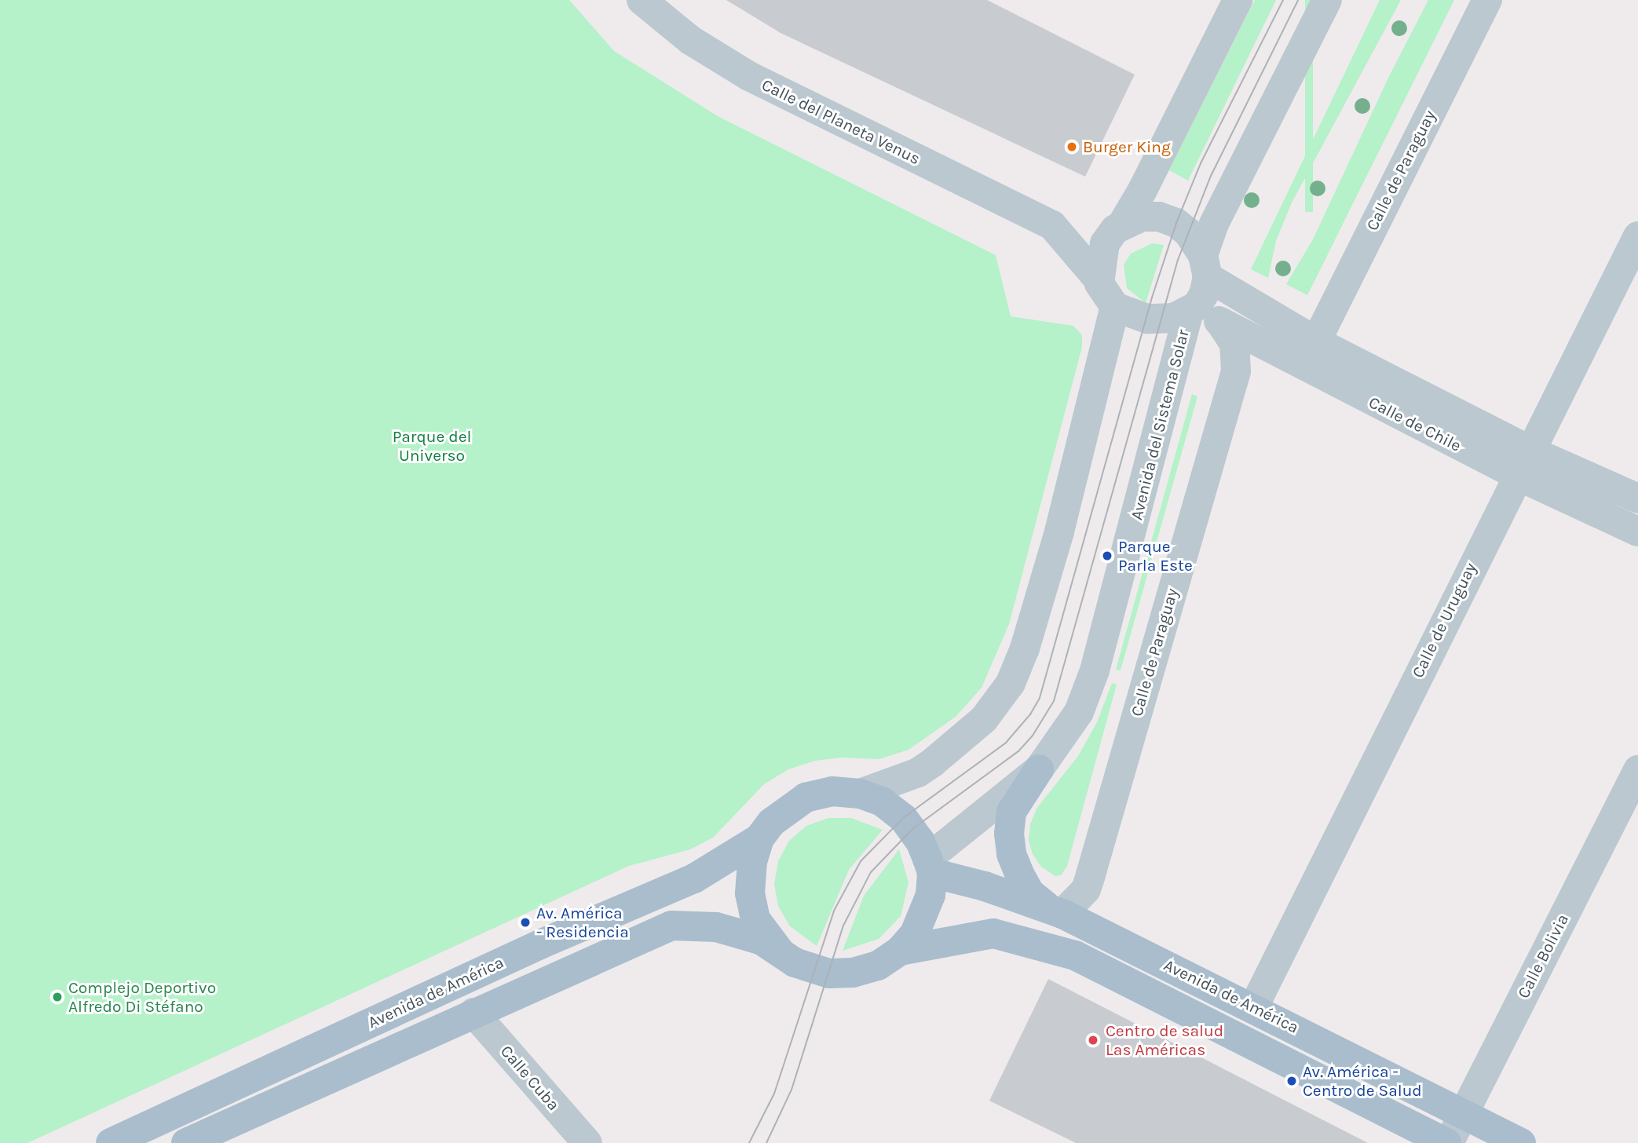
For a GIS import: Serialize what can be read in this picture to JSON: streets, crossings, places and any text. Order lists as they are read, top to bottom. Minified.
{"streets":{"main road":["Avenida de América"],"street":["Calle del Planeta Venus","Calle de Paraguay","Calle de Chile","Avenida del Sistema Solar","Calle de Uruguay","Calle Bolivia","Calle Cuba"]},"crossings":[["Calle del Planeta Venus","Calle de Paraguay"],["Calle del Planeta Venus","Calle de Chile"],["Calle del Planeta Venus","Avenida del Sistema Solar"],["Calle de Paraguay","Calle de Chile"],["Calle de Paraguay","Avenida del Sistema Solar"],["Calle de Paraguay","Avenida de América"],["Calle de Chile","Avenida del Sistema Solar"],["Calle de Chile","Calle de Uruguay"],["Avenida del Sistema Solar","Avenida de América"],["Calle de Uruguay","Avenida de América"],["Calle Bolivia","Avenida de América"],["Avenida de América","Calle Cuba"]],"parks":["Parque del Universo"],"places":["Burger King","Parque Parla Este","Av. América - Residencia","Complejo Deportivo Alfredo Di Stéfano","Centro de salud Las Américas","Av. América - Centro de Salud"]}
